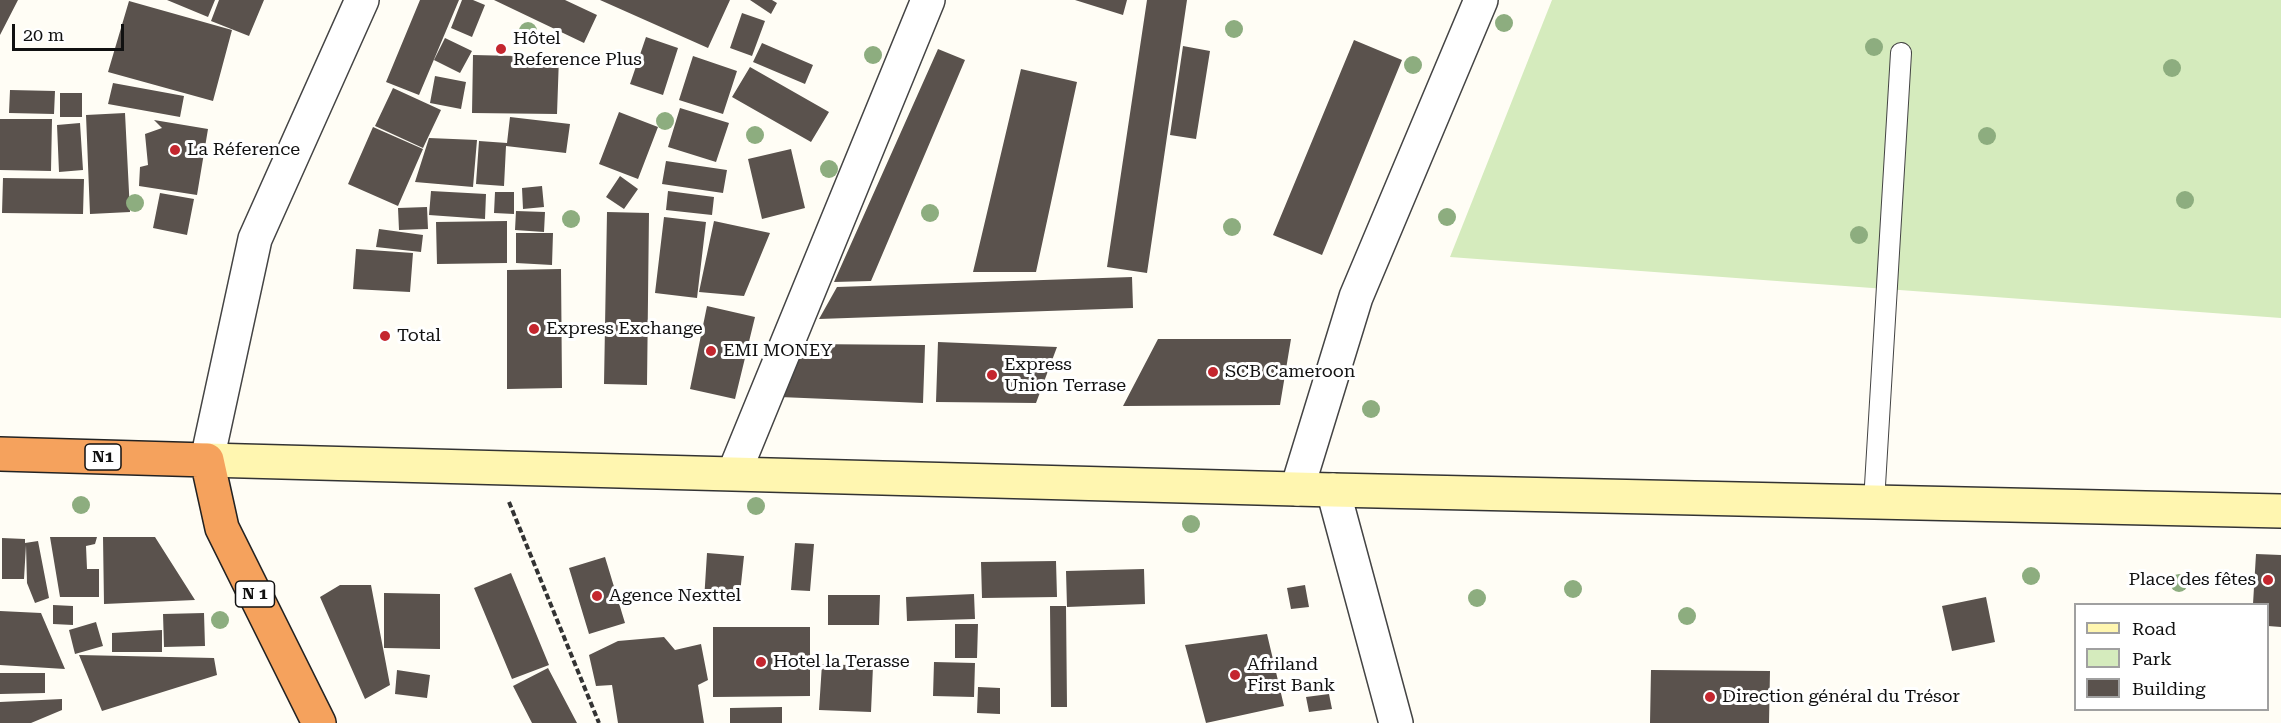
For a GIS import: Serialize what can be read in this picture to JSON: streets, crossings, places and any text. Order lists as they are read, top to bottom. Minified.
{"streets":{"highway":["N1","N 1"]},"crossings":[["N1","N 1"]],"places":["Hôtel Reference Plus","La Réference","Express Exchange","Total","EMI MONEY","SCB Cameroon","Express Union Terrase","Place des fêtes","Agence Nexttel","Hotel la Terasse","Afriland First Bank","Direction général du Trésor"],"legend":["Road","Park","Building"],"scale_bar":"20 m"}
